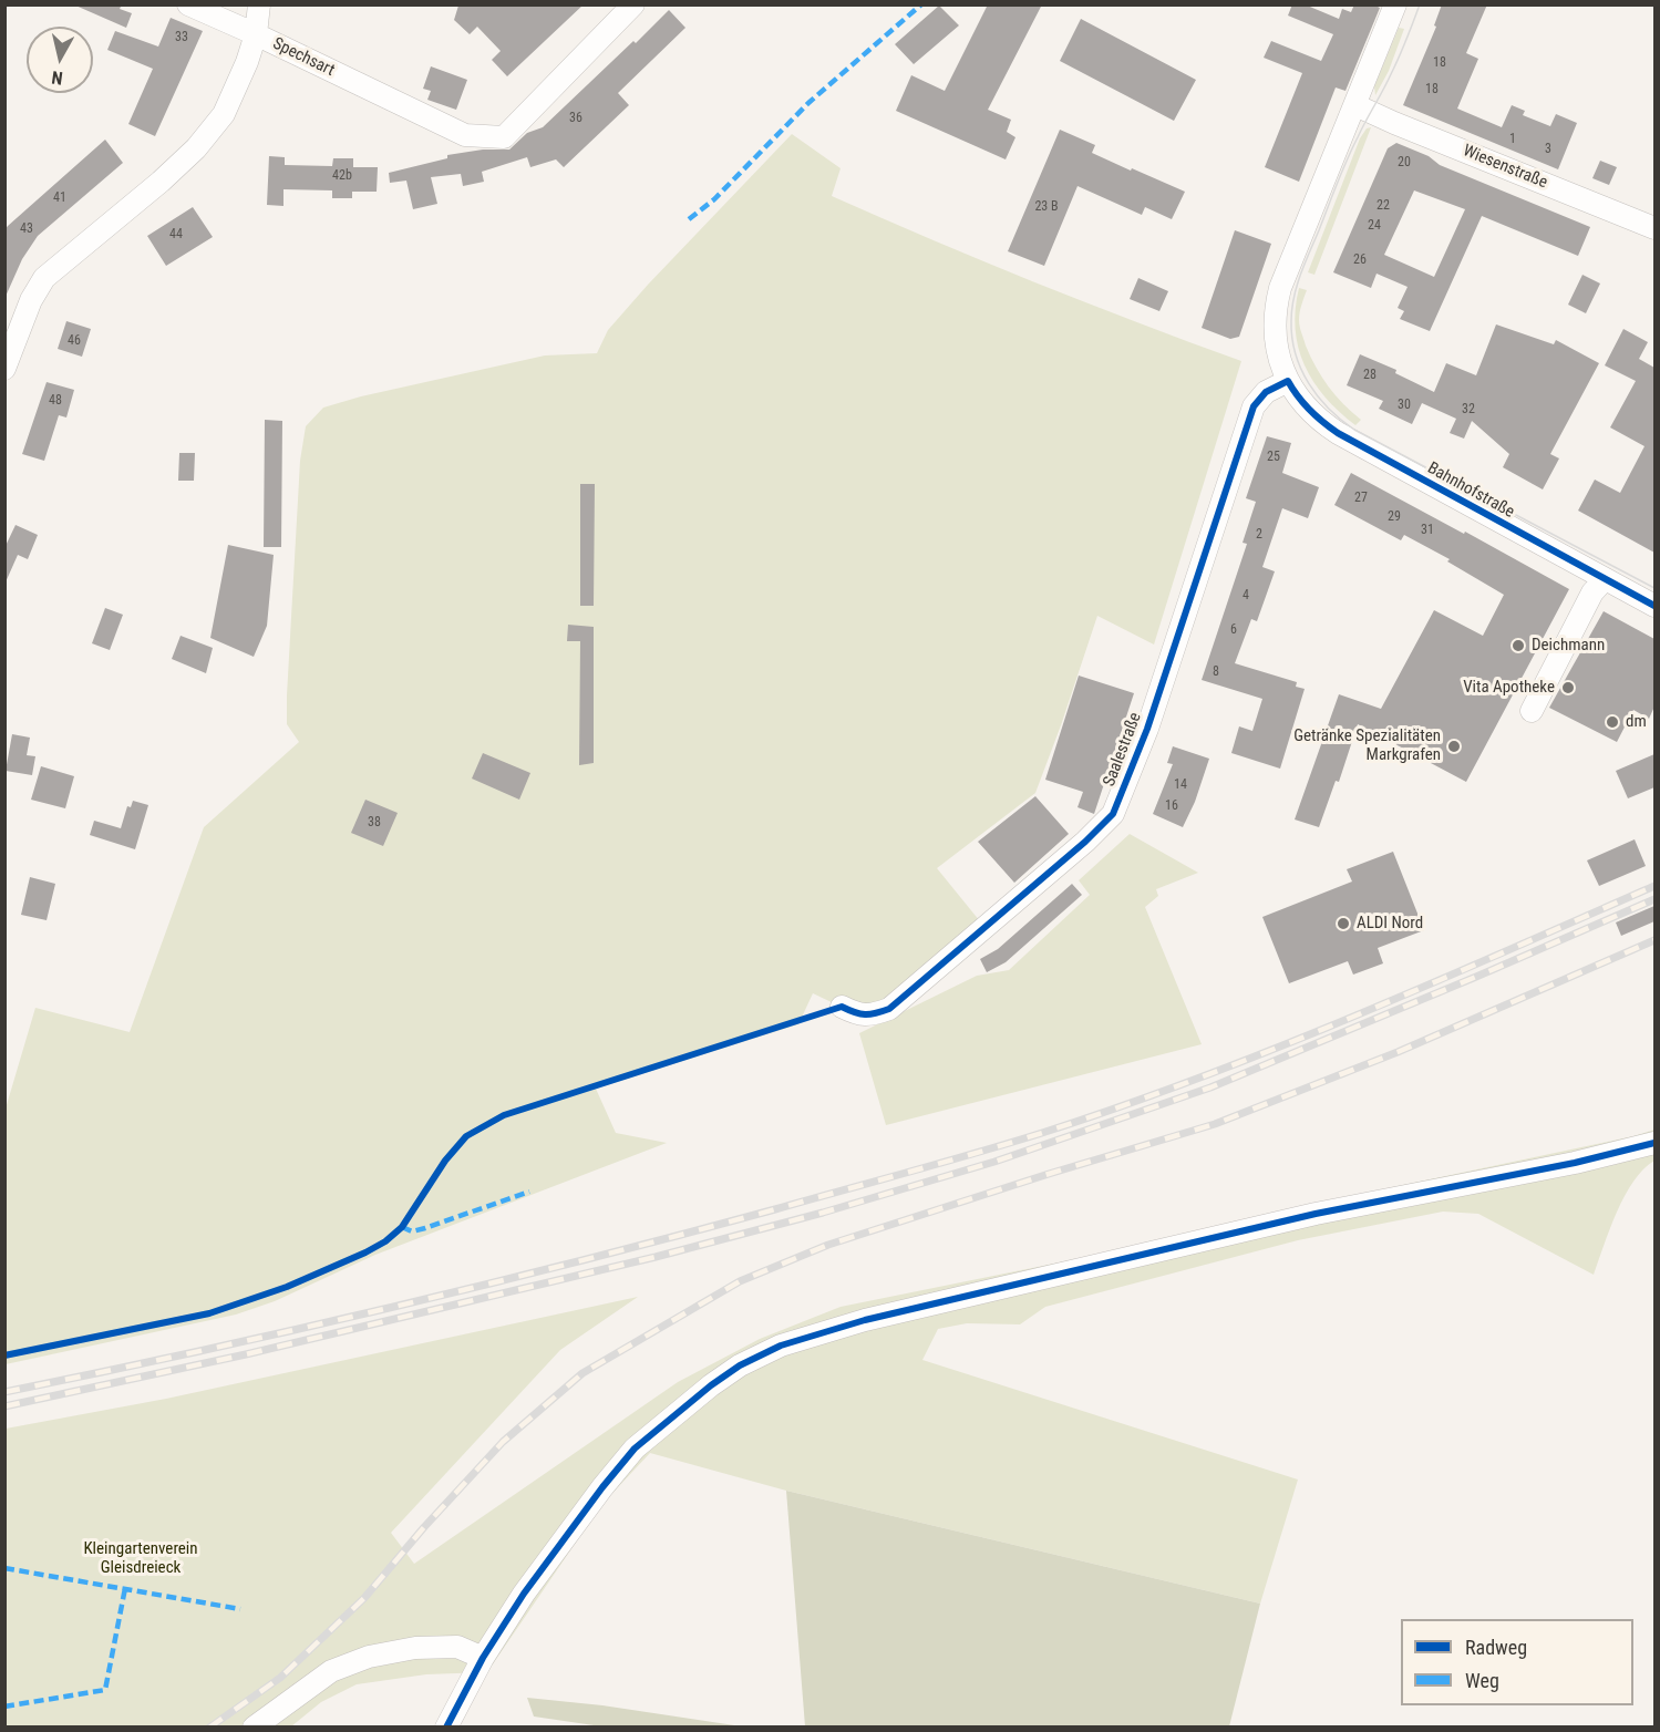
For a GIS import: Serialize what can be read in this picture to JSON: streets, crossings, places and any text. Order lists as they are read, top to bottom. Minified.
{"streets":{"street":["Spechsart","Wiesenstraße","Bahnhofstraße","Saalestraße"]},"crossings":[["Wiesenstraße","Bahnhofstraße"],["Bahnhofstraße","Saalestraße"]],"parks":["Kleingartenverein Gleisdreieck"],"places":["Deichmann","Vita Apotheke","dm","Getränke Spezialitäten Markgrafen","ALDI Nord"],"house_numbers":["33","18","18","36","1","3","20","42b","41","22","23 B","24","43","44","26","46","28","48","30","32","25","27","29","31","2","4","6","8","14","16","38"],"legend":["Radweg","Weg"],"north":"bottom"}
